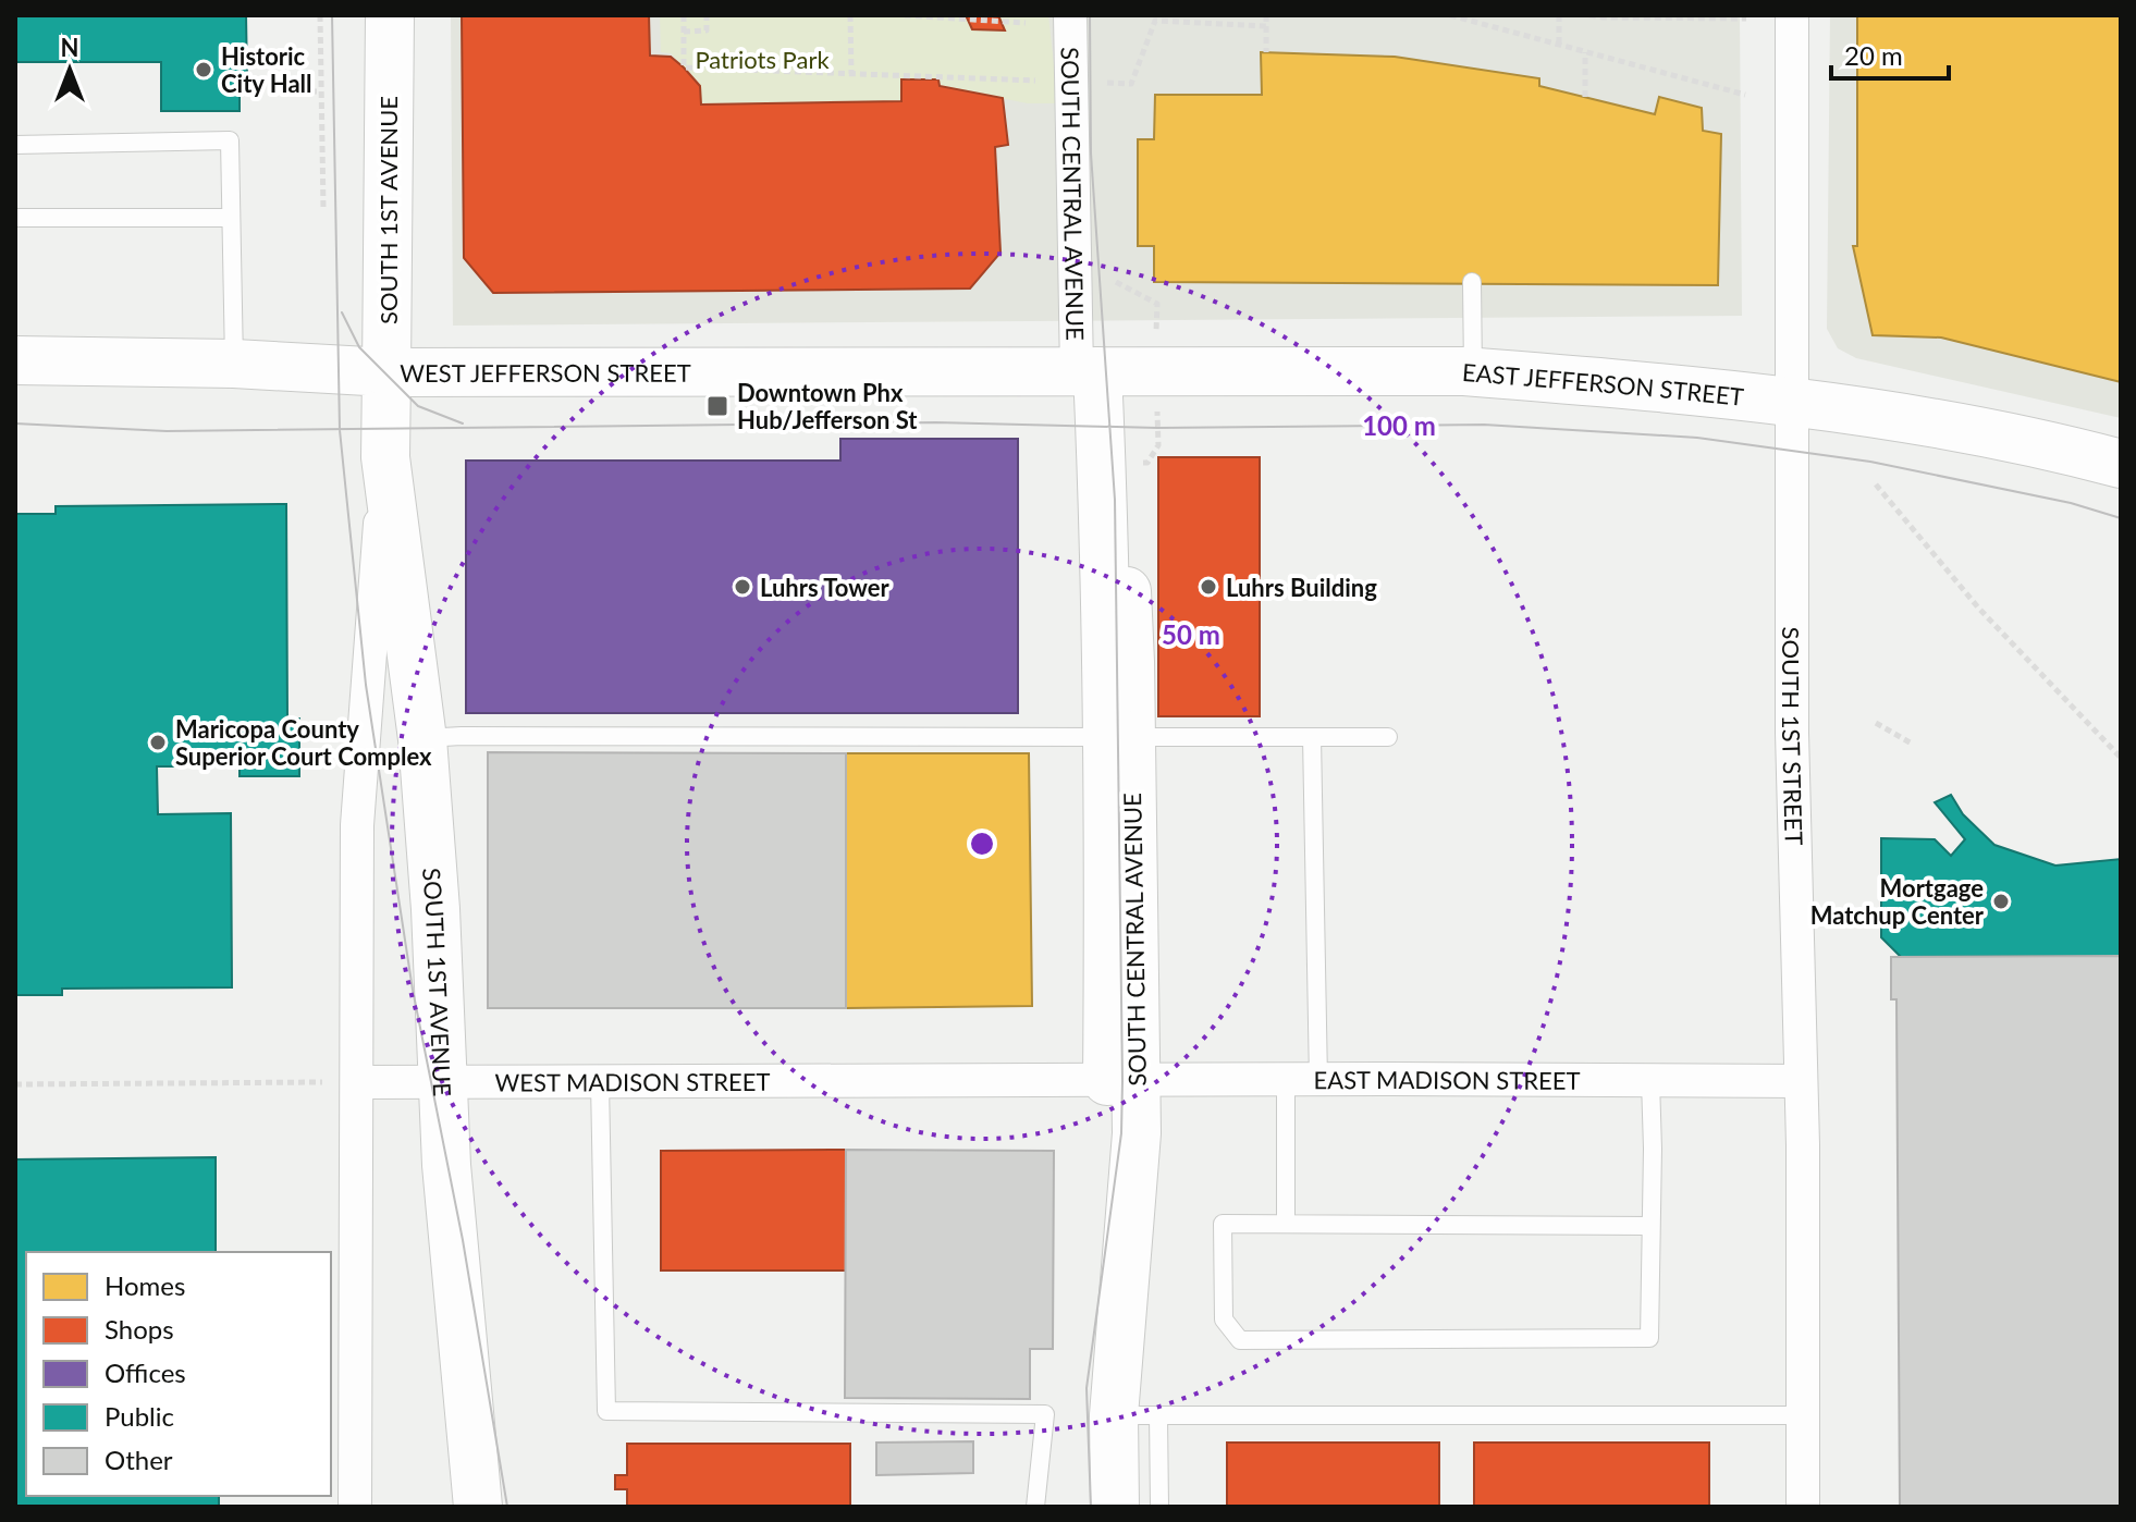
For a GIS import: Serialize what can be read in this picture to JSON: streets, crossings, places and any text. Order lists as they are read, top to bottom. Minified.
{"streets":{"main road":["SOUTH CENTRAL AVENUE","SOUTH 1ST AVENUE","WEST JEFFERSON STREET","EAST JEFFERSON STREET"],"street":["SOUTH 1ST STREET","EAST MADISON STREET","WEST MADISON STREET"]},"crossings":[["SOUTH CENTRAL AVENUE","WEST JEFFERSON STREET"],["SOUTH CENTRAL AVENUE","EAST JEFFERSON STREET"],["SOUTH CENTRAL AVENUE","EAST MADISON STREET"],["SOUTH CENTRAL AVENUE","WEST MADISON STREET"],["SOUTH 1ST AVENUE","WEST JEFFERSON STREET"],["SOUTH 1ST AVENUE","WEST MADISON STREET"],["WEST JEFFERSON STREET","EAST JEFFERSON STREET"],["EAST JEFFERSON STREET","SOUTH 1ST STREET"],["SOUTH 1ST STREET","EAST MADISON STREET"],["EAST MADISON STREET","WEST MADISON STREET"]],"parks":["Patriots Park"],"places":{"other":["Historic City Hall","Luhrs Tower","Luhrs Building","Maricopa County Superior Court Complex","Mortgage Matchup Center"],"transit":["Downtown Phx Hub/Jefferson St"]},"legend":["Homes","Shops","Offices","Public","Other"],"scale_bar":"20 m","north":"top","rings":["100 m","50 m"]}
